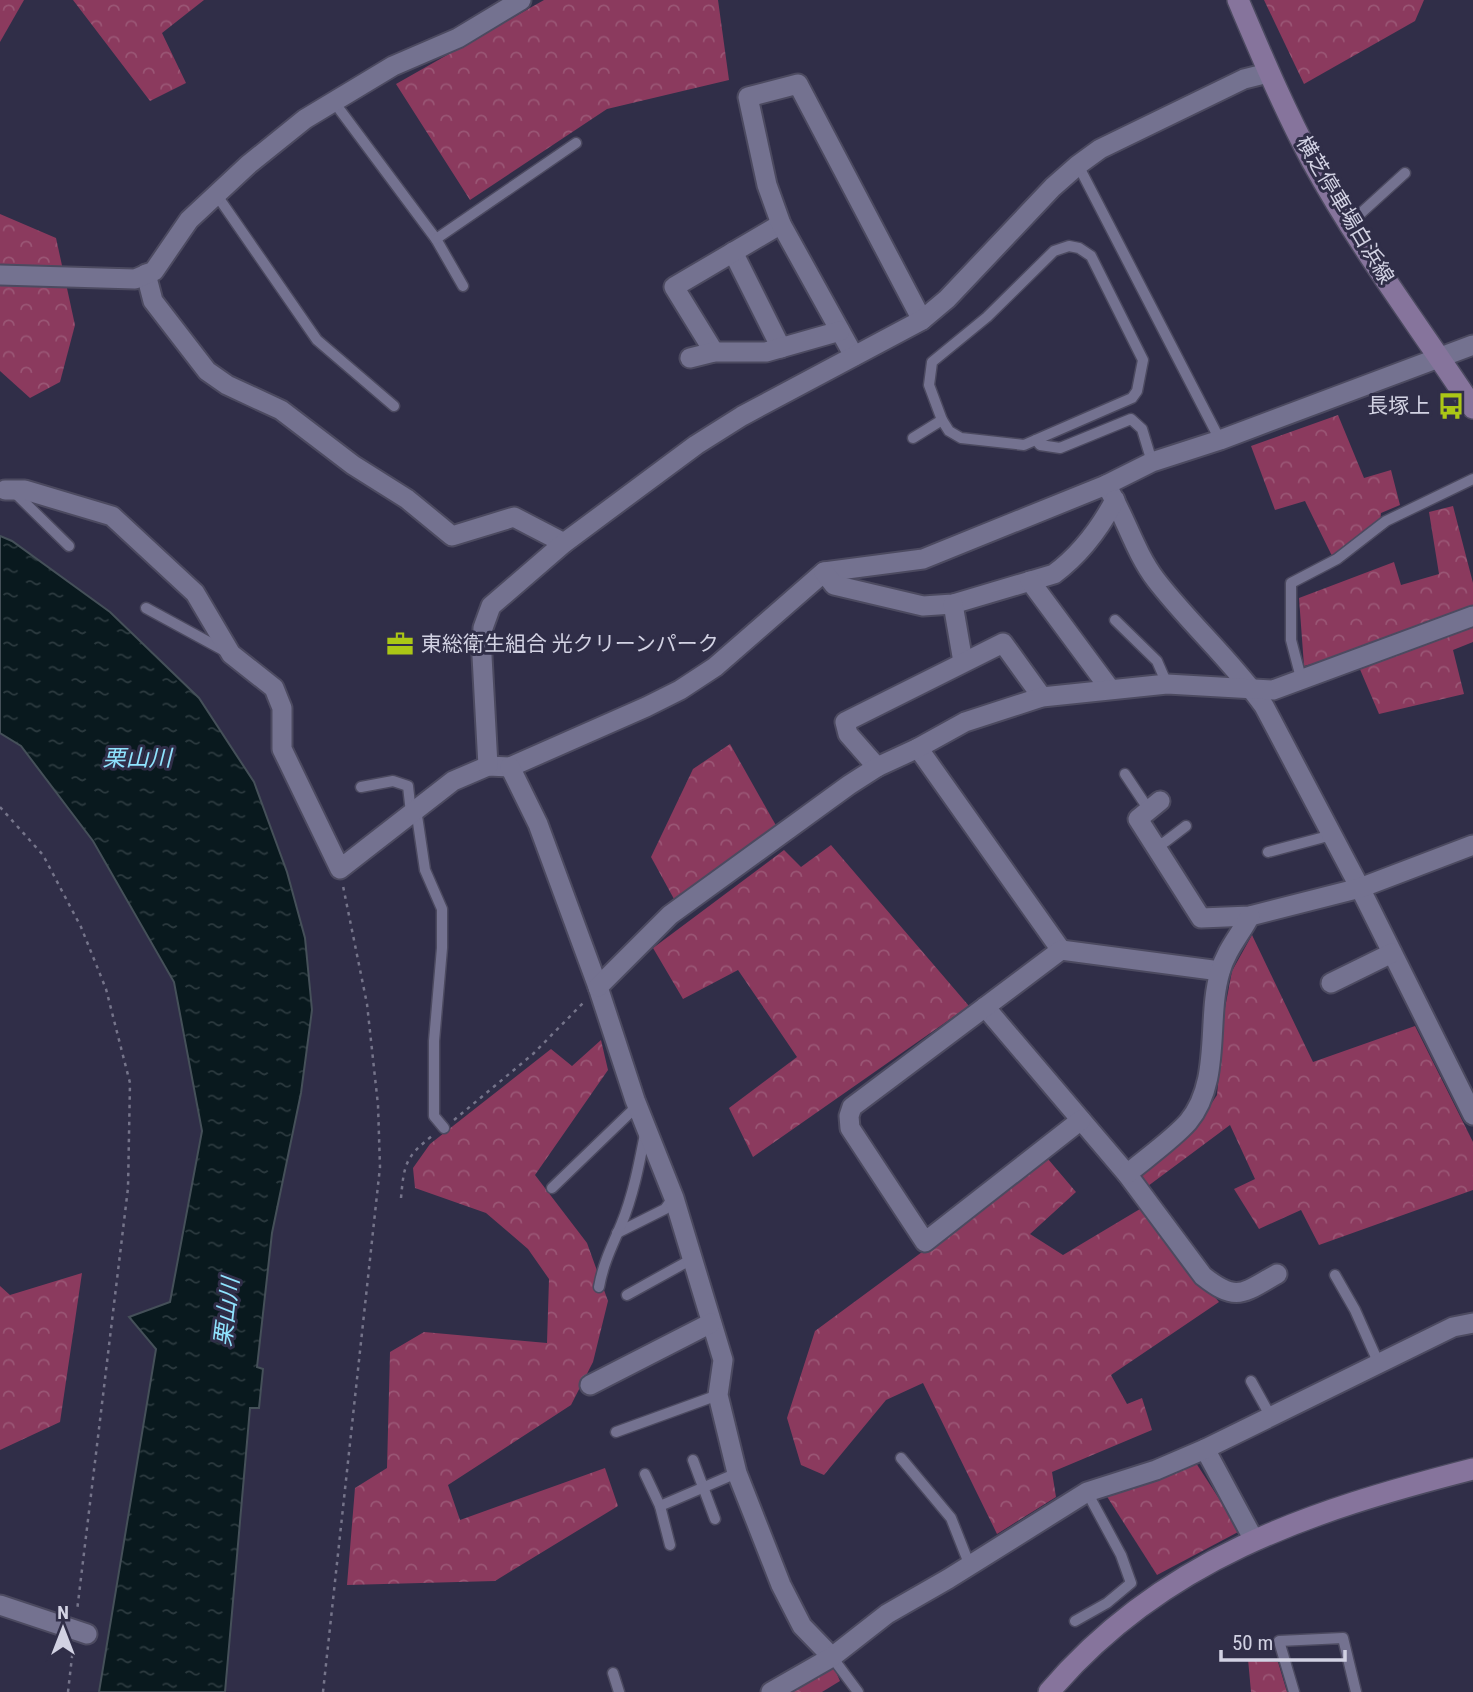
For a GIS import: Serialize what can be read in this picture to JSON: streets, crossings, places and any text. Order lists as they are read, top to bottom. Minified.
{"streets":{"street":["横芝停車場白浜線"]},"water":["栗山川"],"places":{"bus stop":["長塚上"],"office":["東総衛生組合 光クリーンパーク"]},"scale_bar":"50 m","north":"top"}
